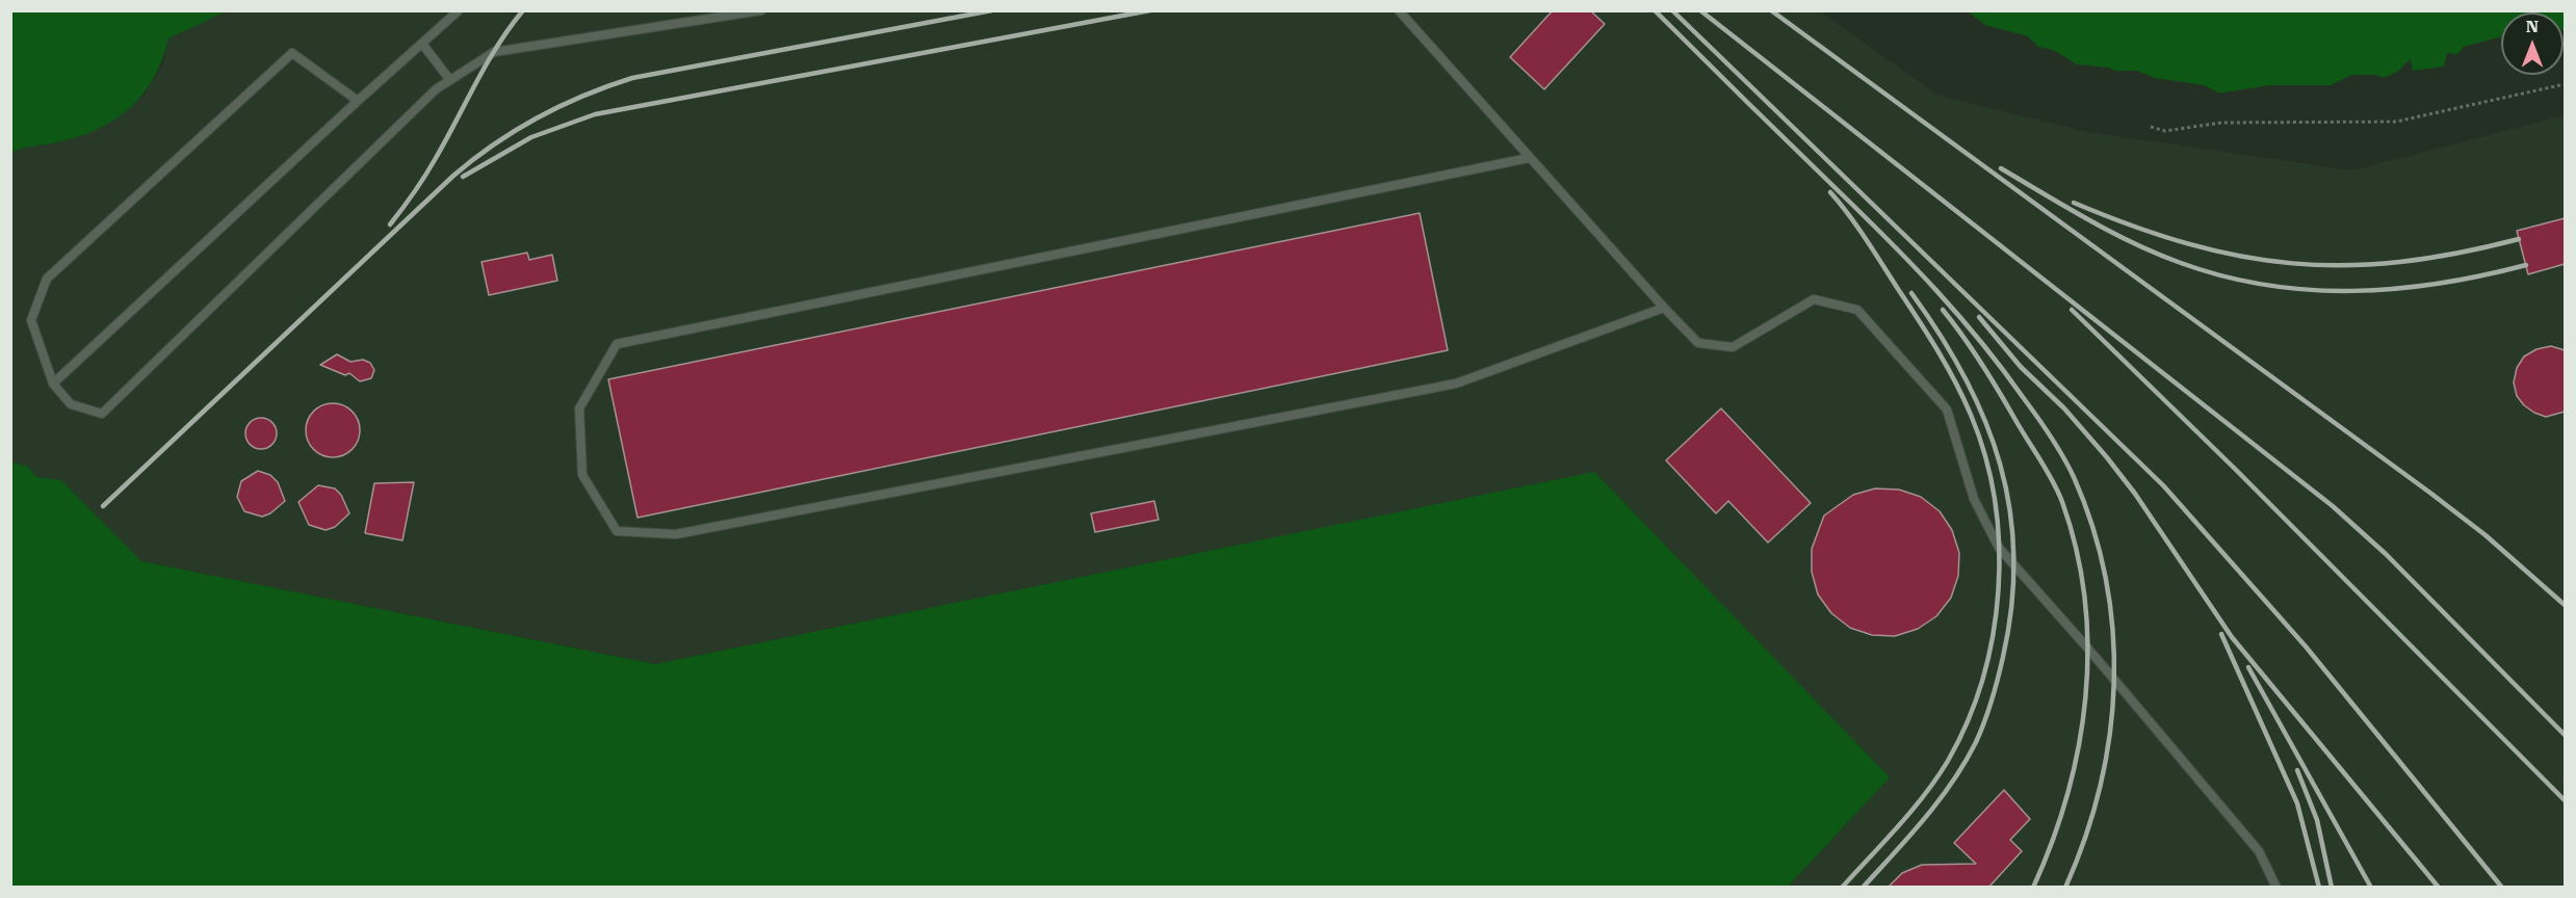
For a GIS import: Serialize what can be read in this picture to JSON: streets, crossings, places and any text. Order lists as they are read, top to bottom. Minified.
{"north":"top"}
